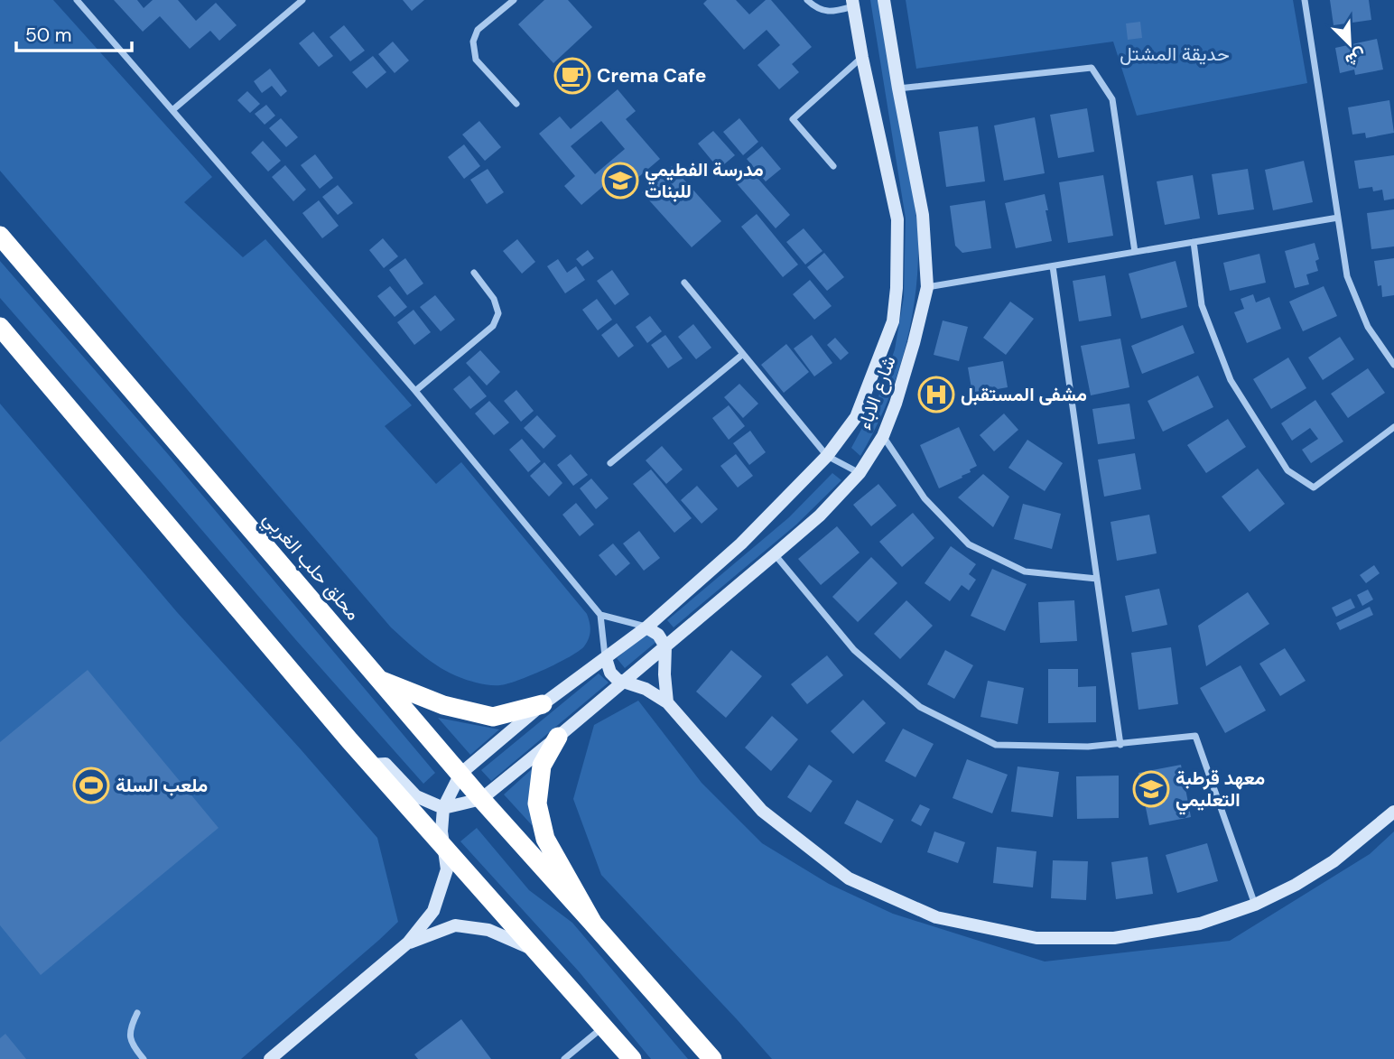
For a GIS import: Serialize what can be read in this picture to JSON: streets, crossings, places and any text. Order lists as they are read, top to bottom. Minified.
{"streets":{"highway":["محلق حلب الغربي"],"main road":["شارع الاباء"]},"crossings":[["شارع الاباء","محلق حلب الغربي"]],"parks":["حديقة المشتل"],"places":{"cafe":["Crema Cafe"],"school or university":["مدرسة الفطيمي للبنات","معهد قرطبة التعليمي"],"hospital":["مشفى المستقبل"],"sports":["ملعب السلة"]},"scale_bar":"50 m","north":"bottom right"}
